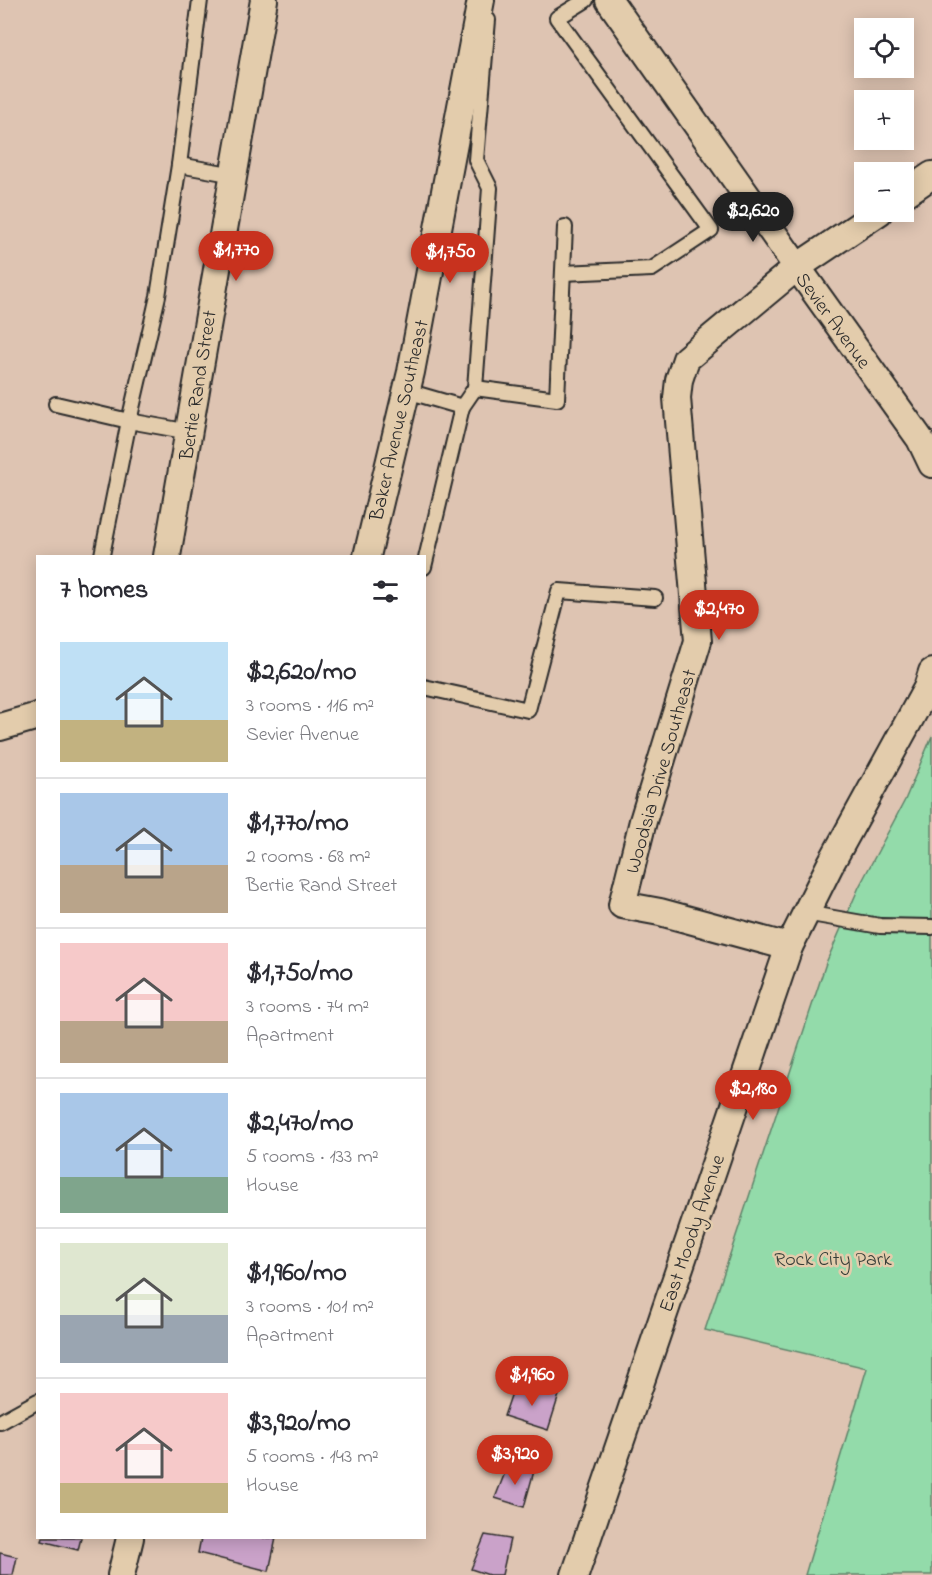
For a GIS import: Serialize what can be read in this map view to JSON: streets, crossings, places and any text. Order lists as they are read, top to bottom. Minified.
{"streets":{"street":["Sevier Avenue","Bertie Rand Street","Baker Avenue Southeast","Woodsia Drive Southeast","East Moody Avenue"]},"crossings":[["Sevier Avenue","Woodsia Drive Southeast"],["Woodsia Drive Southeast","East Moody Avenue"]],"parks":["Rock City Park"],"page":{"map_buttons":["+","−"],"price":["$2,620","$1,770","$1,750","$2,470","$2,180","$1,960","$3,920"],"heading":"7 homes","list":[{"name":"$2,620/mo","note":"3 rooms · 116 m² · Sevier Avenue"},{"name":"$1,770/mo","note":"2 rooms · 68 m² · Bertie Rand Street"},{"name":"$1,750/mo","note":"3 rooms · 74 m² · Apartment"},{"name":"$2,470/mo","note":"5 rooms · 133 m² · House"},{"name":"$1,960/mo","note":"3 rooms · 101 m² · Apartment"},{"name":"$3,920/mo","note":"5 rooms · 143 m² · House"}]}}
